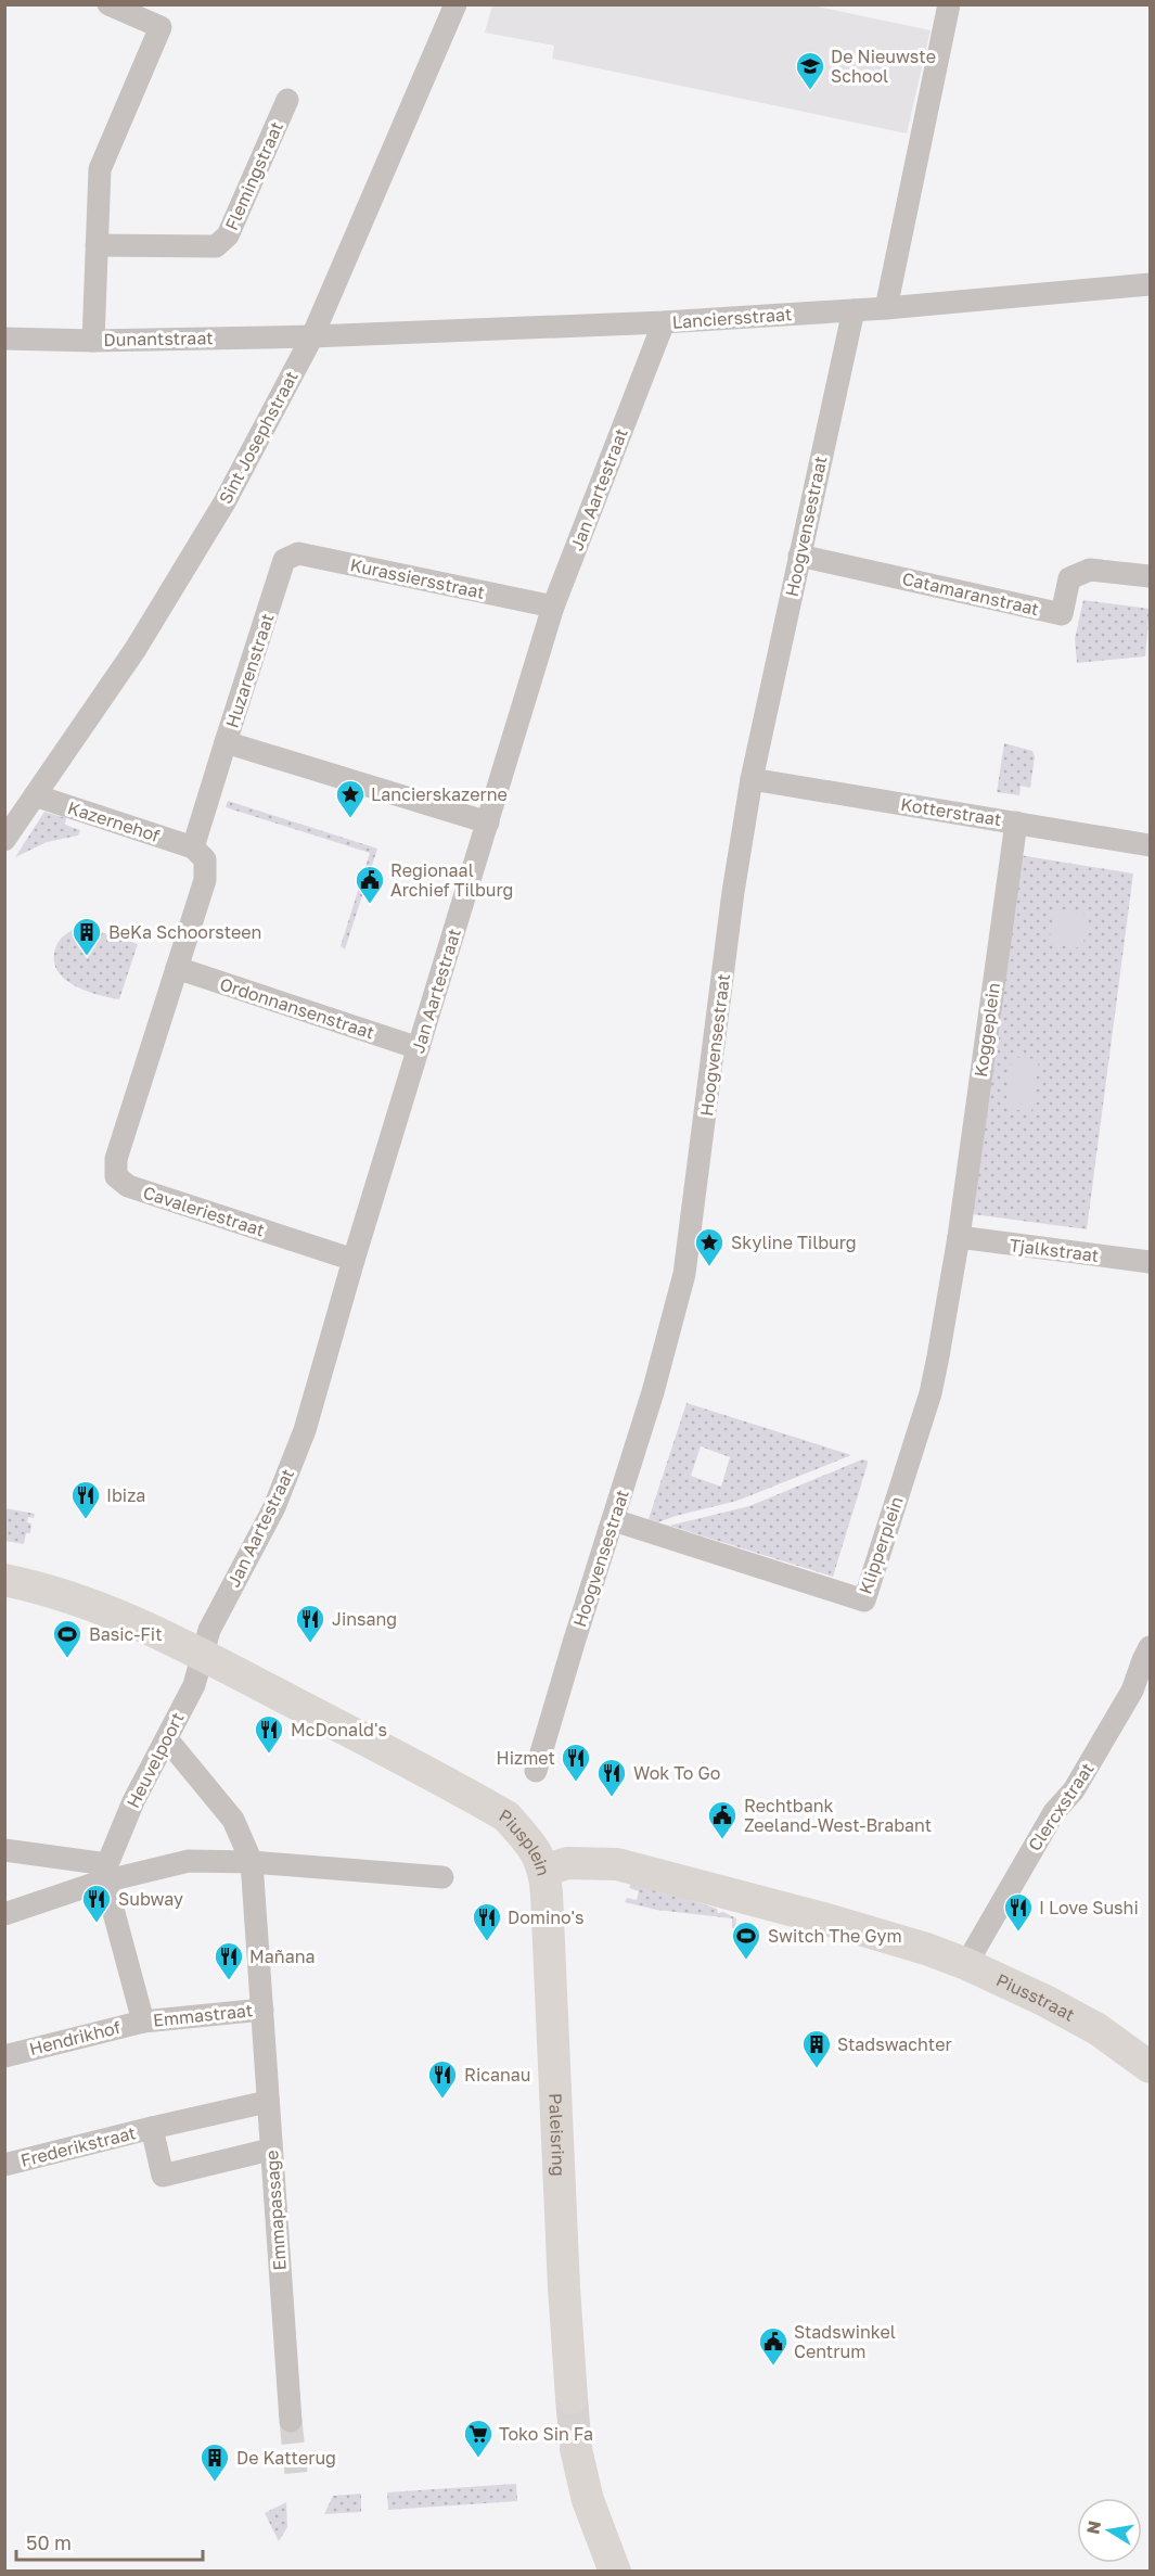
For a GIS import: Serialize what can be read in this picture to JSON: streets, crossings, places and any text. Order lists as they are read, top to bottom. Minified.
{"streets":{"street":["Flemingstraat","Lanciersstraat","Dunantstraat","Sint Josephstraat","Jan Aartestraat","Hoogvensestraat","Kurassiersstraat","Catamaranstraat","Huzarenstraat","Kotterstraat","Kazernehof","Ordonnansenstraat","Koggeplein","Cavaleriestraat","Tjalkstraat","Klipperplein","Heuvelpoort","Clercxstraat","Piusplein","Piusstraat","Emmastraat","Hendrikhof","Paleisring","Frederikstraat","Emmapassage"]},"crossings":[["Lanciersstraat","Dunantstraat"],["Lanciersstraat","Sint Josephstraat"],["Lanciersstraat","Jan Aartestraat"],["Lanciersstraat","Hoogvensestraat"],["Dunantstraat","Sint Josephstraat"],["Sint Josephstraat","Kazernehof"],["Jan Aartestraat","Kurassiersstraat"],["Jan Aartestraat","Huzarenstraat"],["Jan Aartestraat","Ordonnansenstraat"],["Jan Aartestraat","Cavaleriestraat"],["Jan Aartestraat","Heuvelpoort"],["Jan Aartestraat","Piusplein"],["Hoogvensestraat","Catamaranstraat"],["Hoogvensestraat","Kotterstraat"],["Hoogvensestraat","Klipperplein"],["Kurassiersstraat","Huzarenstraat"],["Kotterstraat","Koggeplein"],["Ordonnansenstraat","Cavaleriestraat"],["Koggeplein","Tjalkstraat"],["Koggeplein","Klipperplein"],["Tjalkstraat","Klipperplein"],["Heuvelpoort","Piusplein"],["Heuvelpoort","Hendrikhof"],["Clercxstraat","Piusstraat"],["Piusplein","Piusstraat"],["Piusplein","Paleisring"],["Emmastraat","Hendrikhof"],["Emmastraat","Emmapassage"],["Frederikstraat","Emmapassage"]],"places":{"school or university":["De Nieuwste School"],"place":["Lancierskazerne","Skyline Tilburg"],"public building":["Regionaal Archief Tilburg","Rechtbank Zeeland-West-Brabant","Stadswinkel Centrum"],"building":["BeKa Schoorsteen","Stadswachter","De Katterug"],"restaurant":["Ibiza","Jinsang","McDonald's","Hizmet","Wok To Go","Subway","I Love Sushi","Domino's","Mañana","Ricanau"],"sports":["Basic-Fit","Switch The Gym"],"supermarket":["Toko Sin Fa"]},"scale_bar":"50 m","north":"left"}
